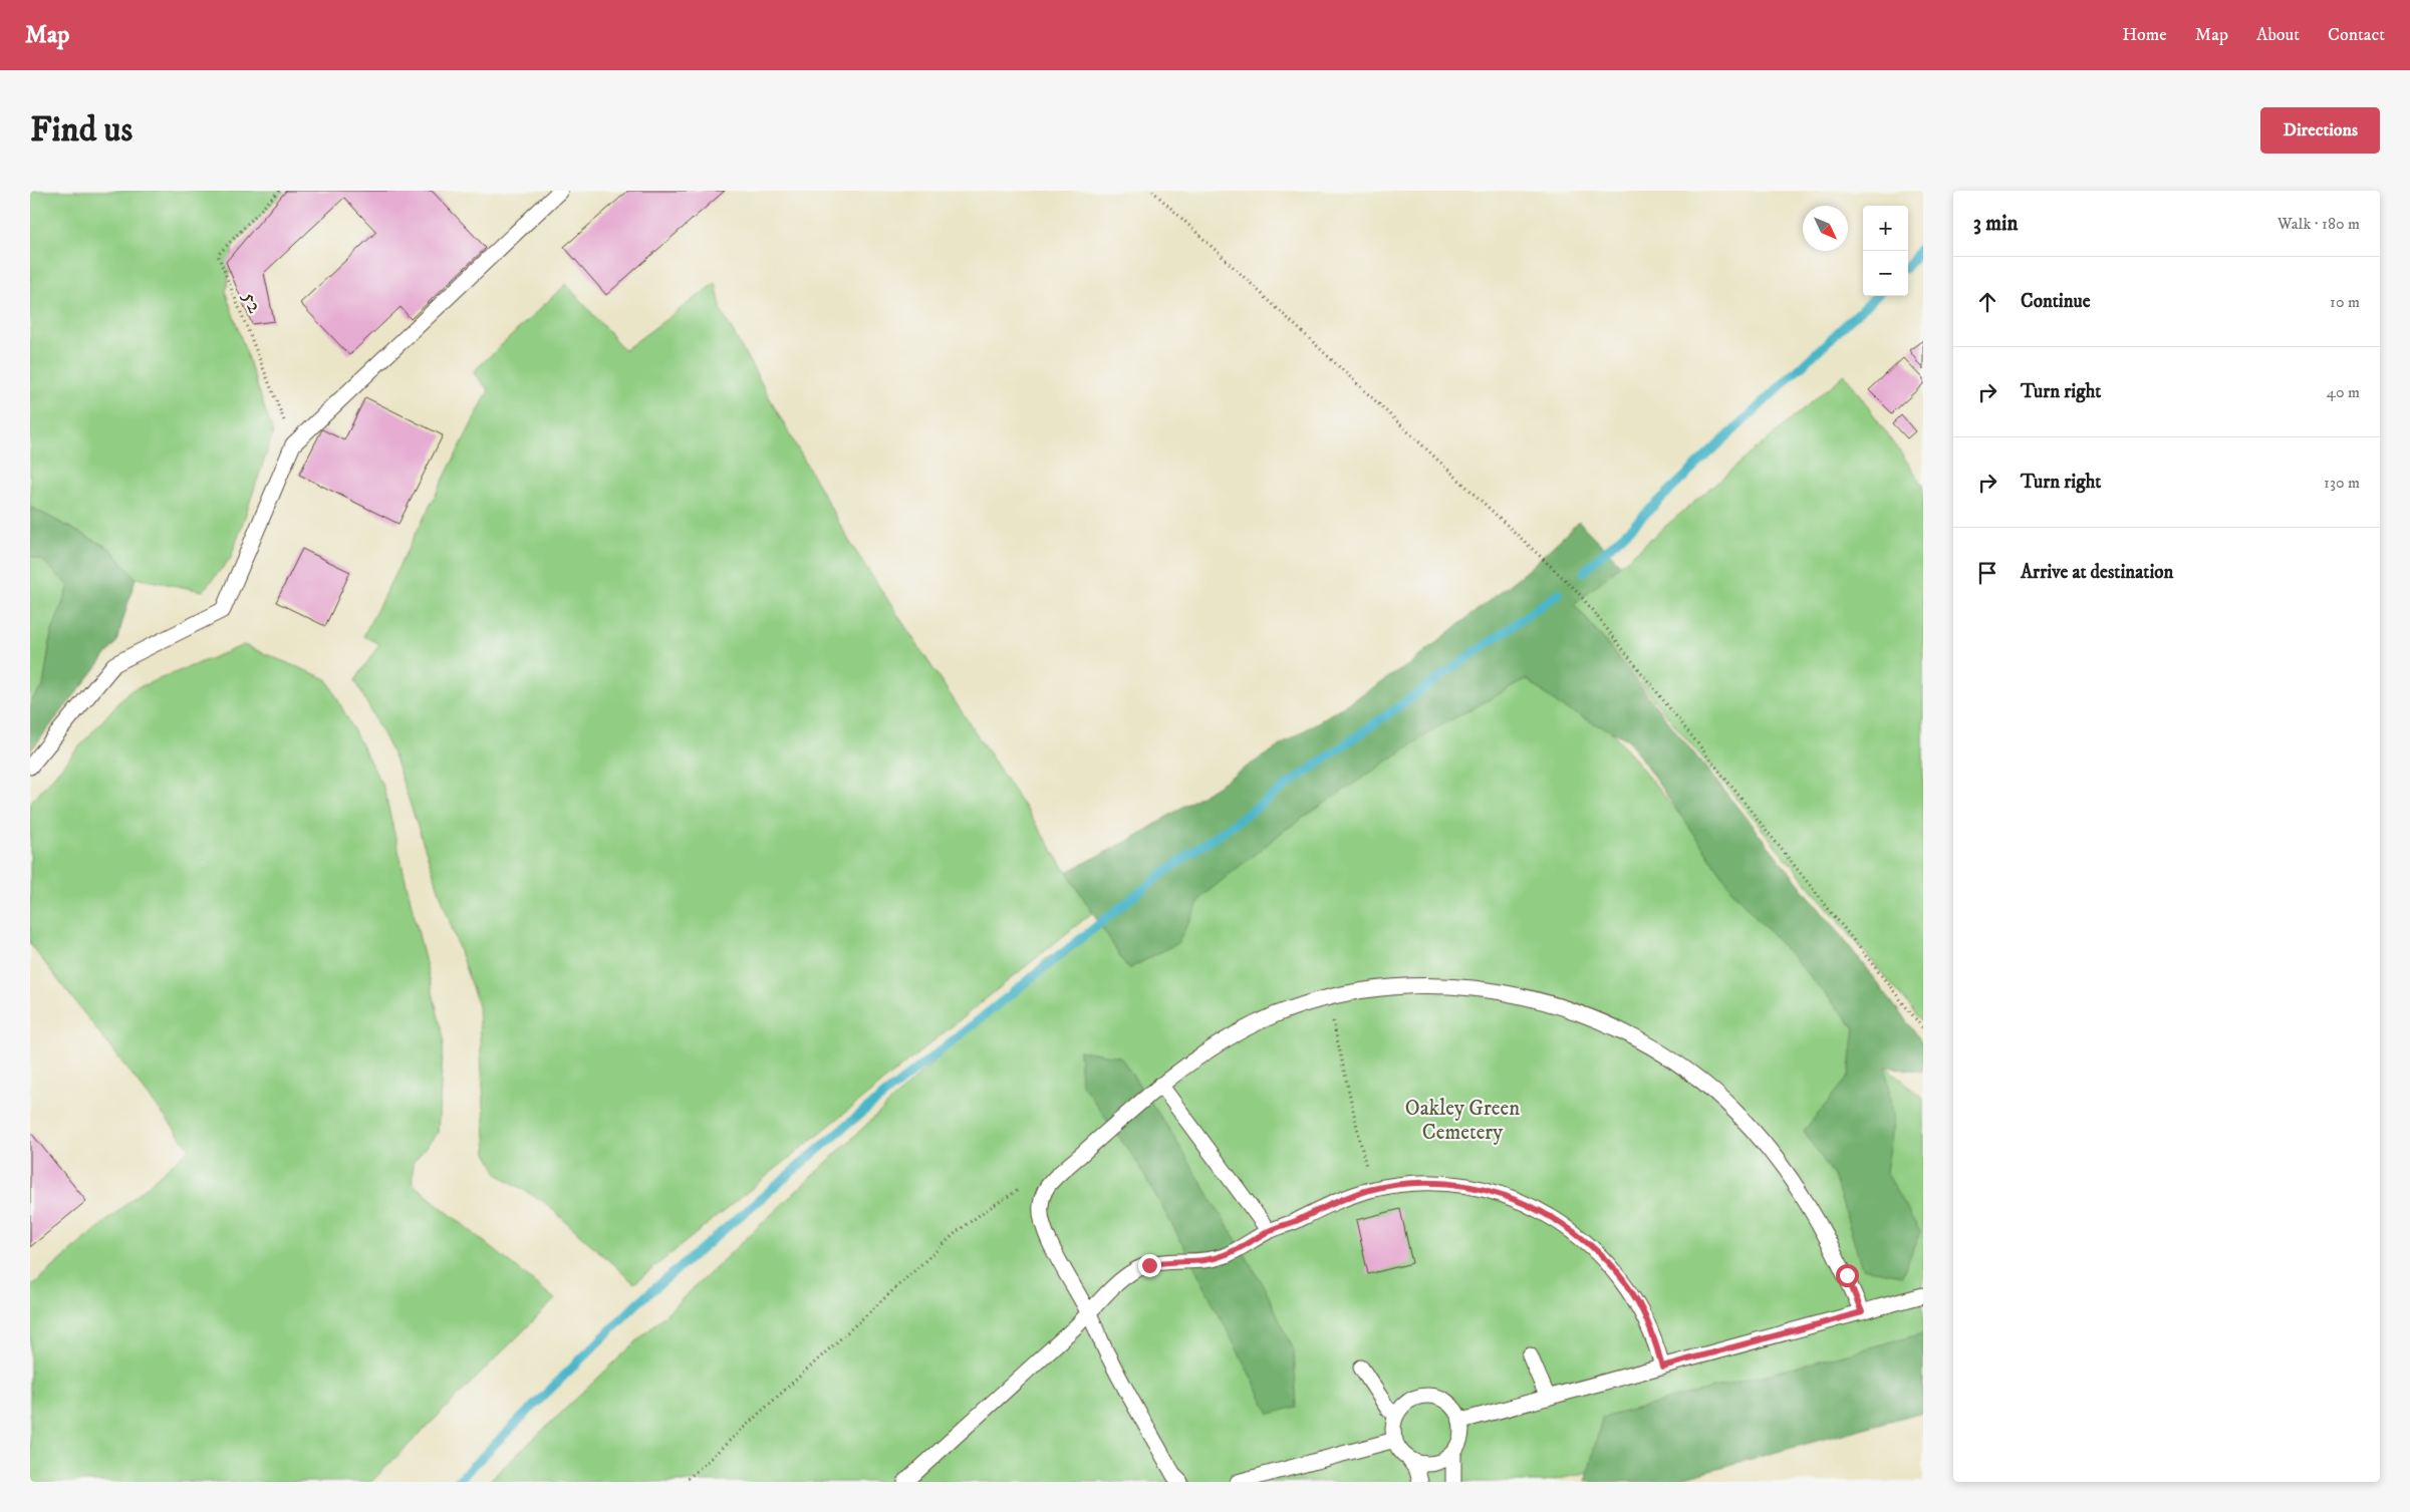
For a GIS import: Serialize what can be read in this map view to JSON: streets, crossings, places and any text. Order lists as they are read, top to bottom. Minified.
{"streets":{"path":["52"]},"parks":["Oakley Green Cemetery"],"north":"bottom right","page":{"header":"Map","nav":["Home","Map","About","Contact"],"buttons":"Directions","title":"Find us","heading":["3 min","Walk · 180 m"],"map_buttons":["+","−"],"list":[["Continue","10 m"],["Turn right","40 m"],["Turn right","130 m"],"Arrive at destination"]}}
